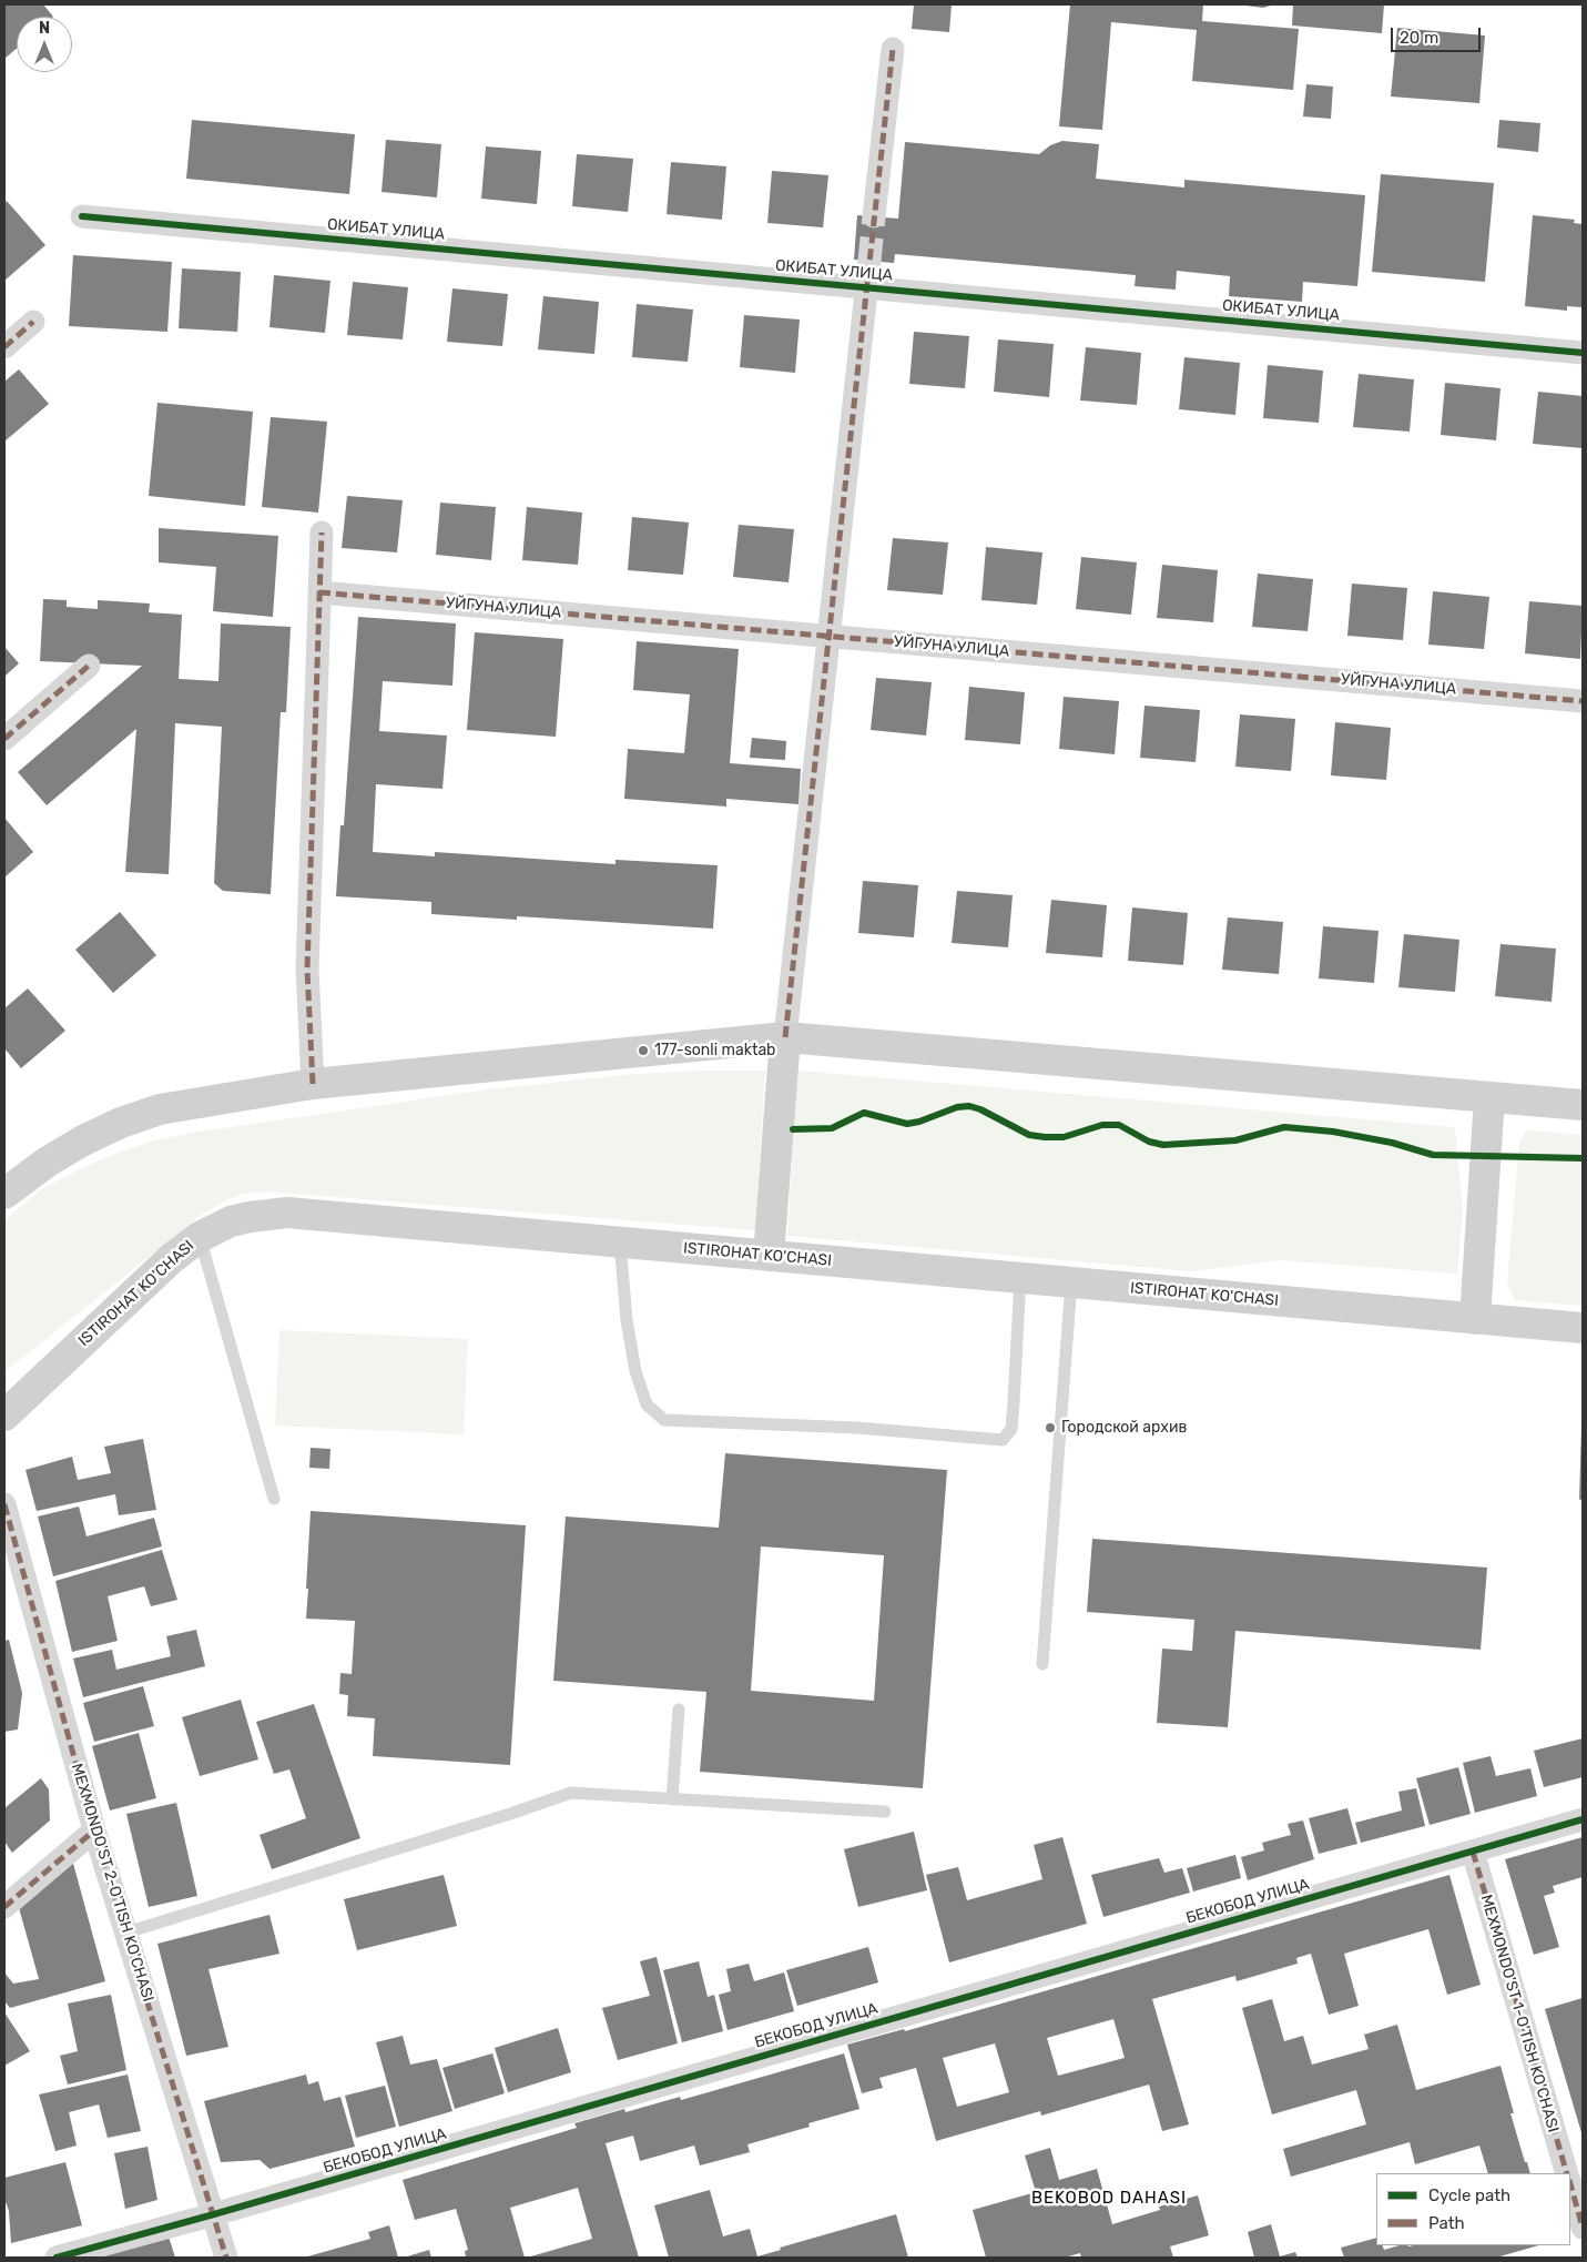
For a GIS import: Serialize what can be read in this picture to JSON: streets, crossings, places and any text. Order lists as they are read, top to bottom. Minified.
{"streets":{"main road":["ISTIROHAT KO'CHASI"],"street":["ОКИБАТ УЛИЦА","УЙГУНА УЛИЦА","MEXMONDO'ST 2-O'TISH KO'CHASI","БЕКОБОД УЛИЦА","MEXMONDO'ST 1-O'TISH KO'CHASI"]},"crossings":[["MEXMONDO'ST 2-O'TISH KO'CHASI","БЕКОБОД УЛИЦА"],["БЕКОБОД УЛИЦА","MEXMONDO'ST 1-O'TISH KO'CHASI"]],"districts":["BEKOBOD DAHASI"],"places":["177-sonli maktab","Городской архив"],"legend":["Cycle path","Path"],"scale_bar":"20 m","north":"top"}
